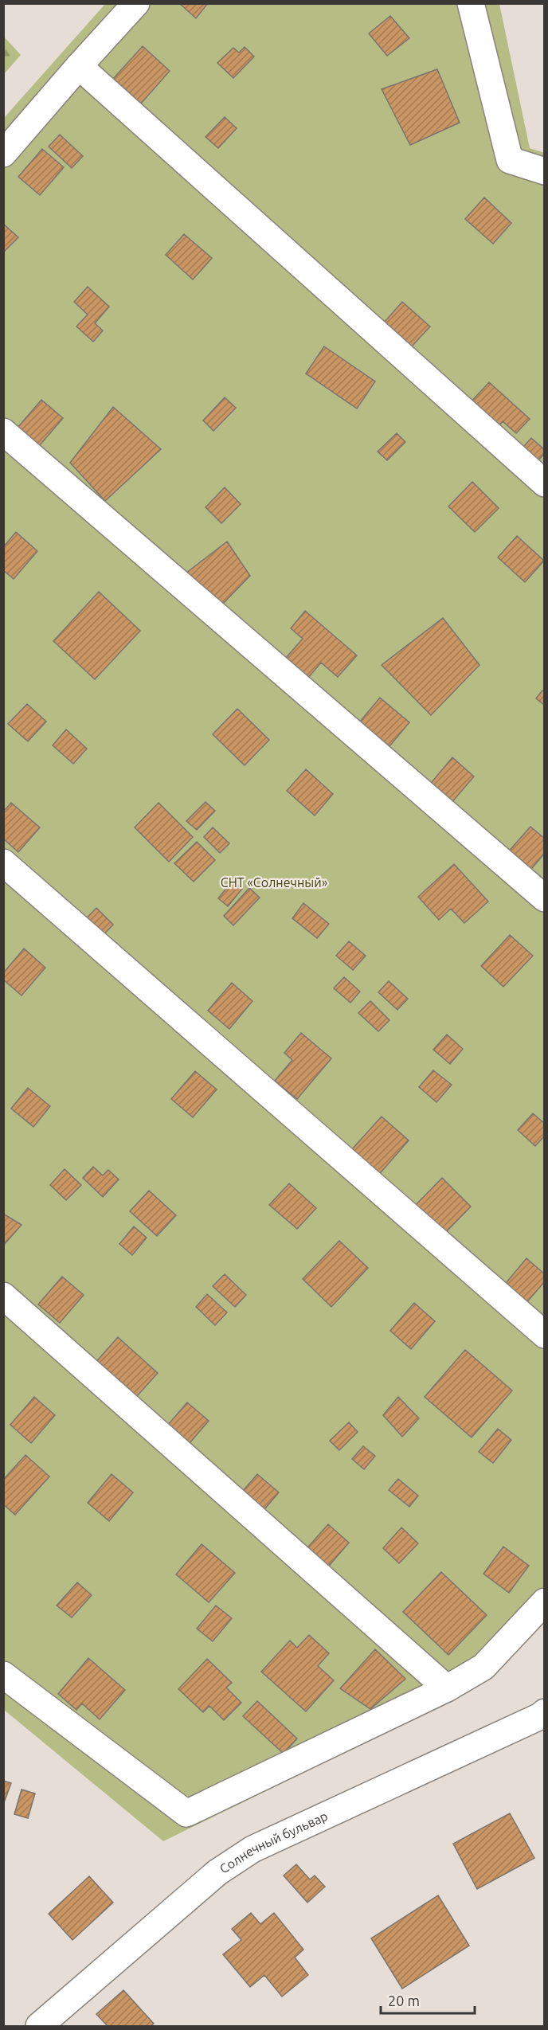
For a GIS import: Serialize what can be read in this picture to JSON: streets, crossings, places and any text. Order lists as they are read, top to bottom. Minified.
{"streets":{"street":["Солнечный бульвар"]},"parks":["СНТ «Солнечный»"],"scale_bar":"20 m"}
